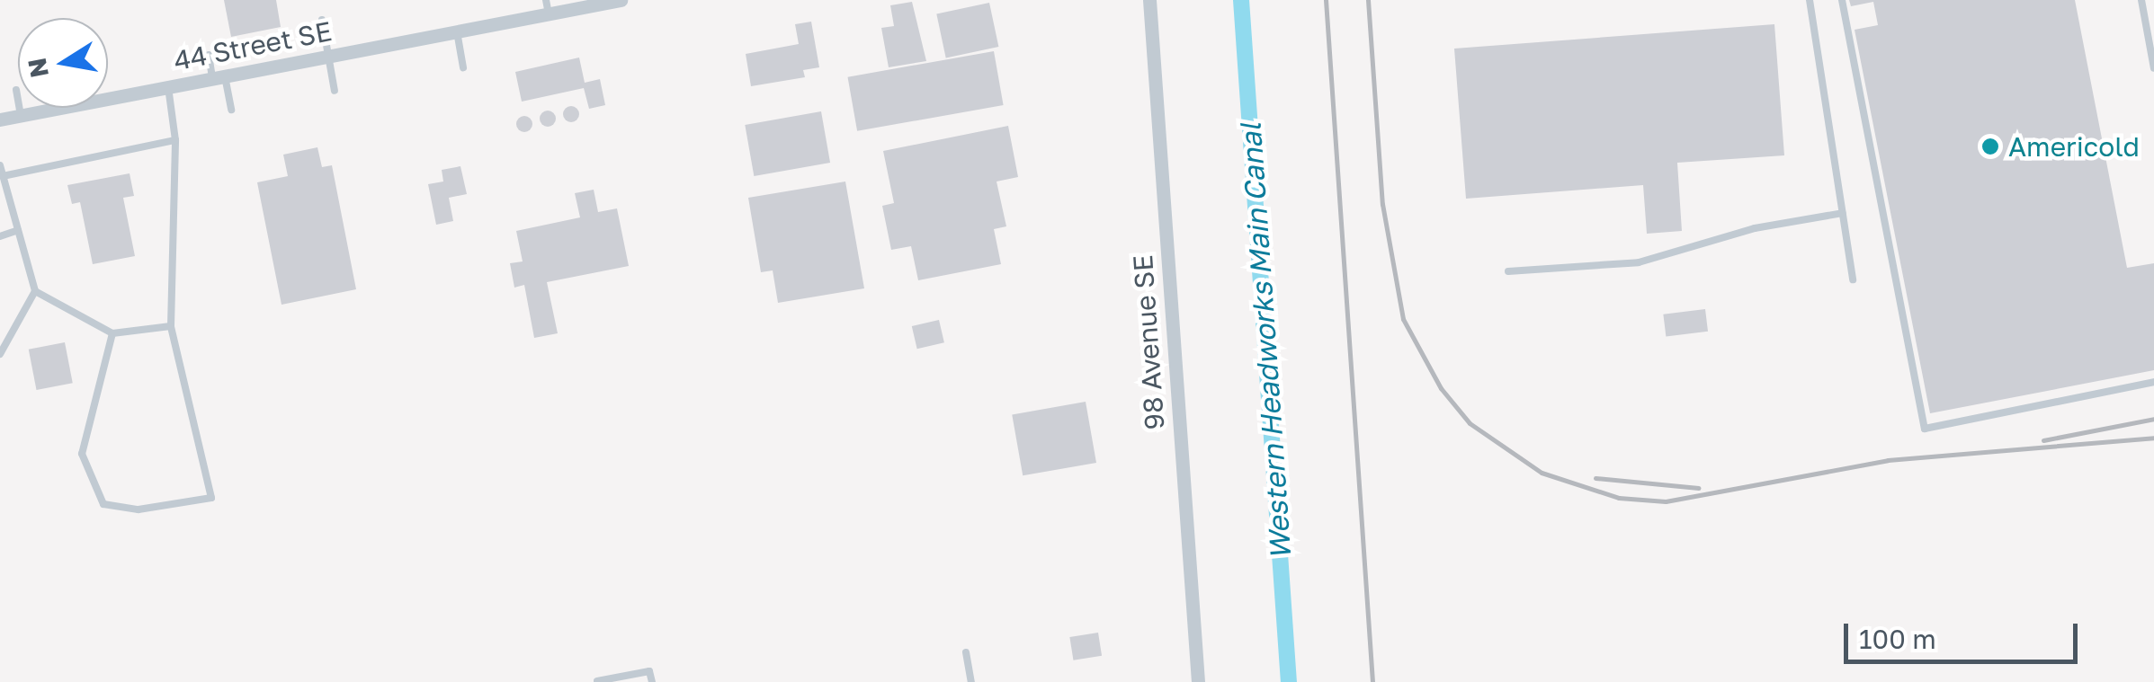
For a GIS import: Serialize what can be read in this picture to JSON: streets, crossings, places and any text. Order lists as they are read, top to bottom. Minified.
{"streets":{"street":["44 Street SE","98 Avenue SE"]},"water":["Western Headworks Main Canal"],"places":["Americold"],"scale_bar":"100 m","north":"left"}
